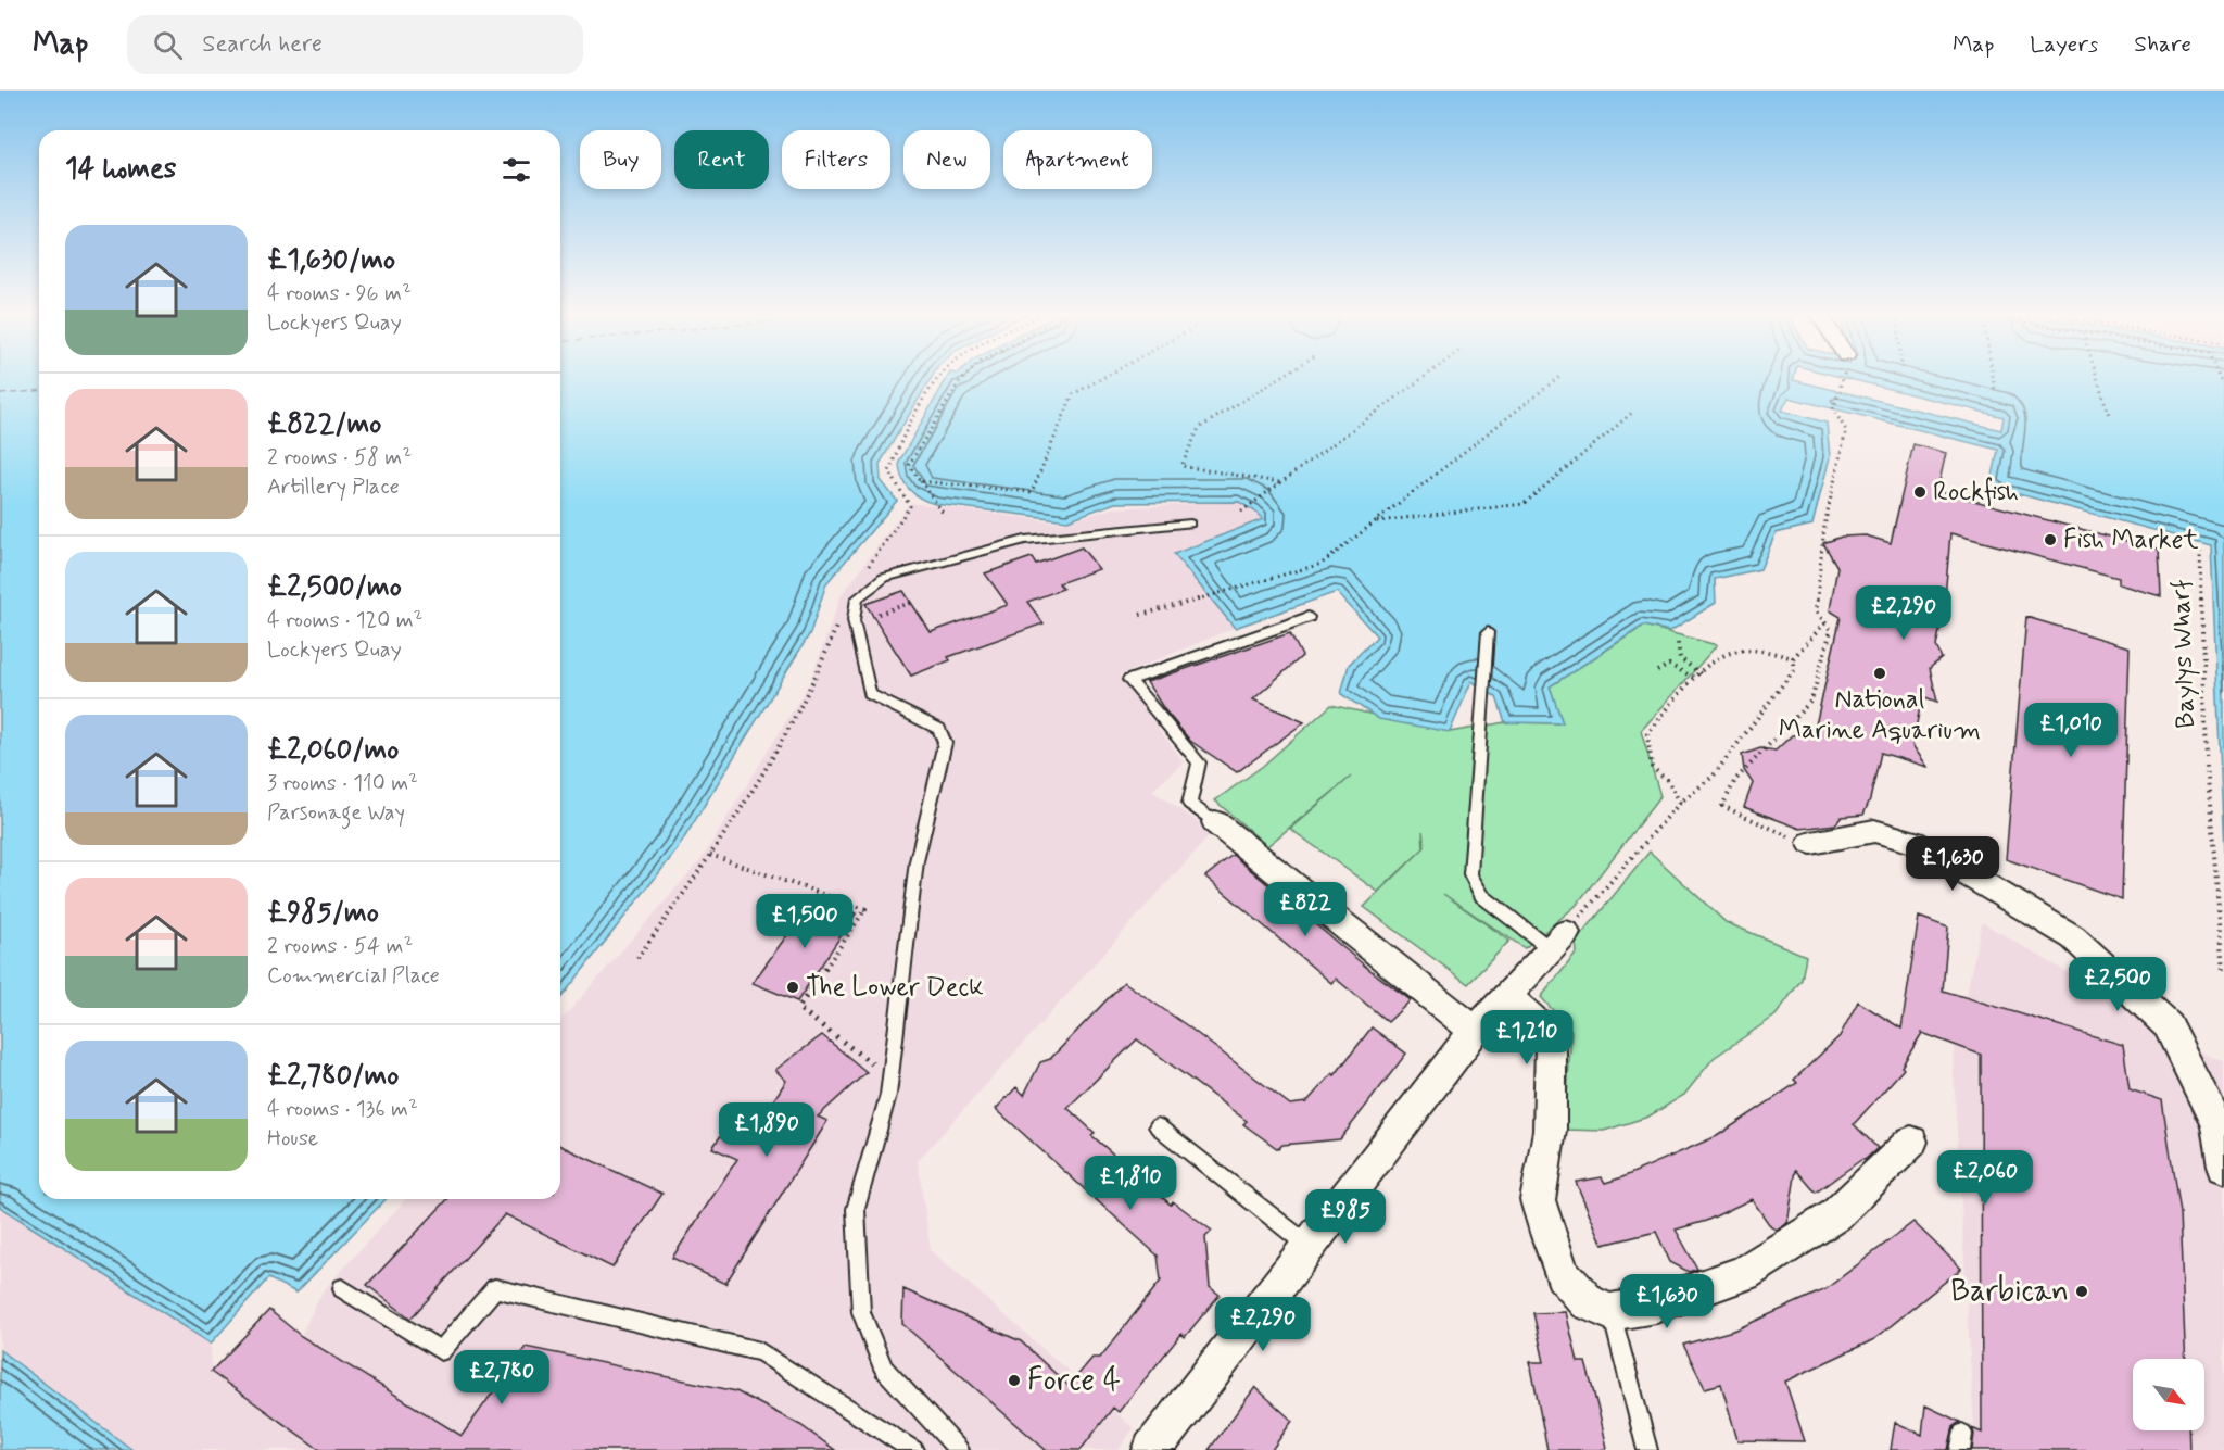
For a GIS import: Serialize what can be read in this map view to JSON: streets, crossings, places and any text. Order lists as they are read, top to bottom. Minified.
{"streets":{"path":["Baylys Wharf"]},"places":["Rockfish","Fish Market","National Marine Aquarium","The Lower Deck","Barbican","Force 4"],"north":"bottom right","page":{"header":"Map","search":"Search here","nav":["Map","Layers","Share"],"chip":["Buy","Rent","Filters","New","Apartment"],"heading":"14 homes","list":[{"name":"£1,630/mo","note":"4 rooms · 96 m² · Lockyers Quay"},{"name":"£822/mo","note":"2 rooms · 58 m² · Artillery Place"},{"name":"£2,500/mo","note":"4 rooms · 120 m² · Lockyers Quay"},{"name":"£2,060/mo","note":"3 rooms · 110 m² · Parsonage Way"},{"name":"£985/mo","note":"2 rooms · 54 m² · Commercial Place"},{"name":"£2,780/mo","note":"4 rooms · 136 m² · House"}],"price":["£2,290","£1,010","£1,630","£822","£1,500","£2,500","£1,210","£1,890","£2,060","£1,810","£985","£1,630","£2,290","£2,780"]}}
